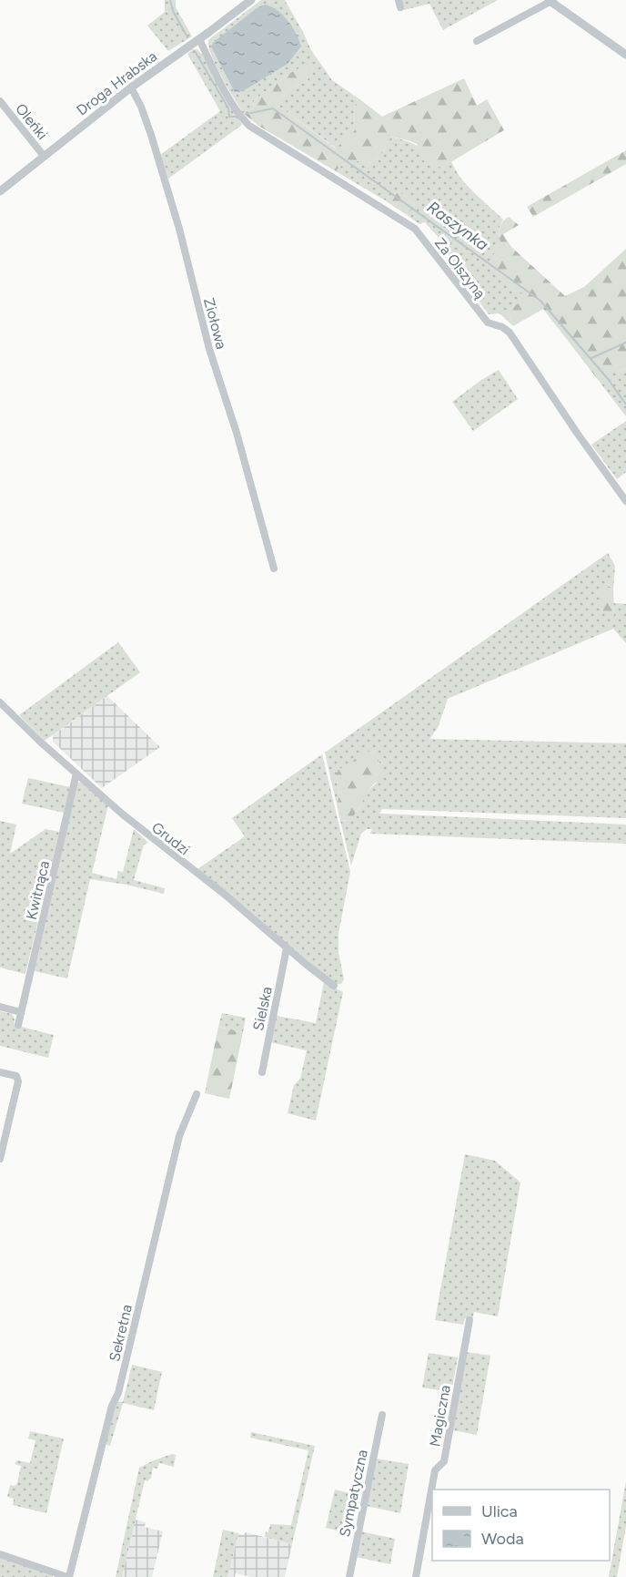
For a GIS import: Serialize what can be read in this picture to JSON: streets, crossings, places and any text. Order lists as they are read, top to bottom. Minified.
{"streets":{"street":["Droga Hrabska","Oleńki","Za Olszyną","Ziołowa","Grudzi","Kwitnąca","Sielska","Sekretna","Magiczna","Sympatyczna"]},"crossings":[["Droga Hrabska","Oleńki"],["Droga Hrabska","Za Olszyną"],["Droga Hrabska","Ziołowa"],["Grudzi","Kwitnąca"],["Grudzi","Sielska"]],"water":["Raszynka"],"legend":["Ulica","Woda"]}
